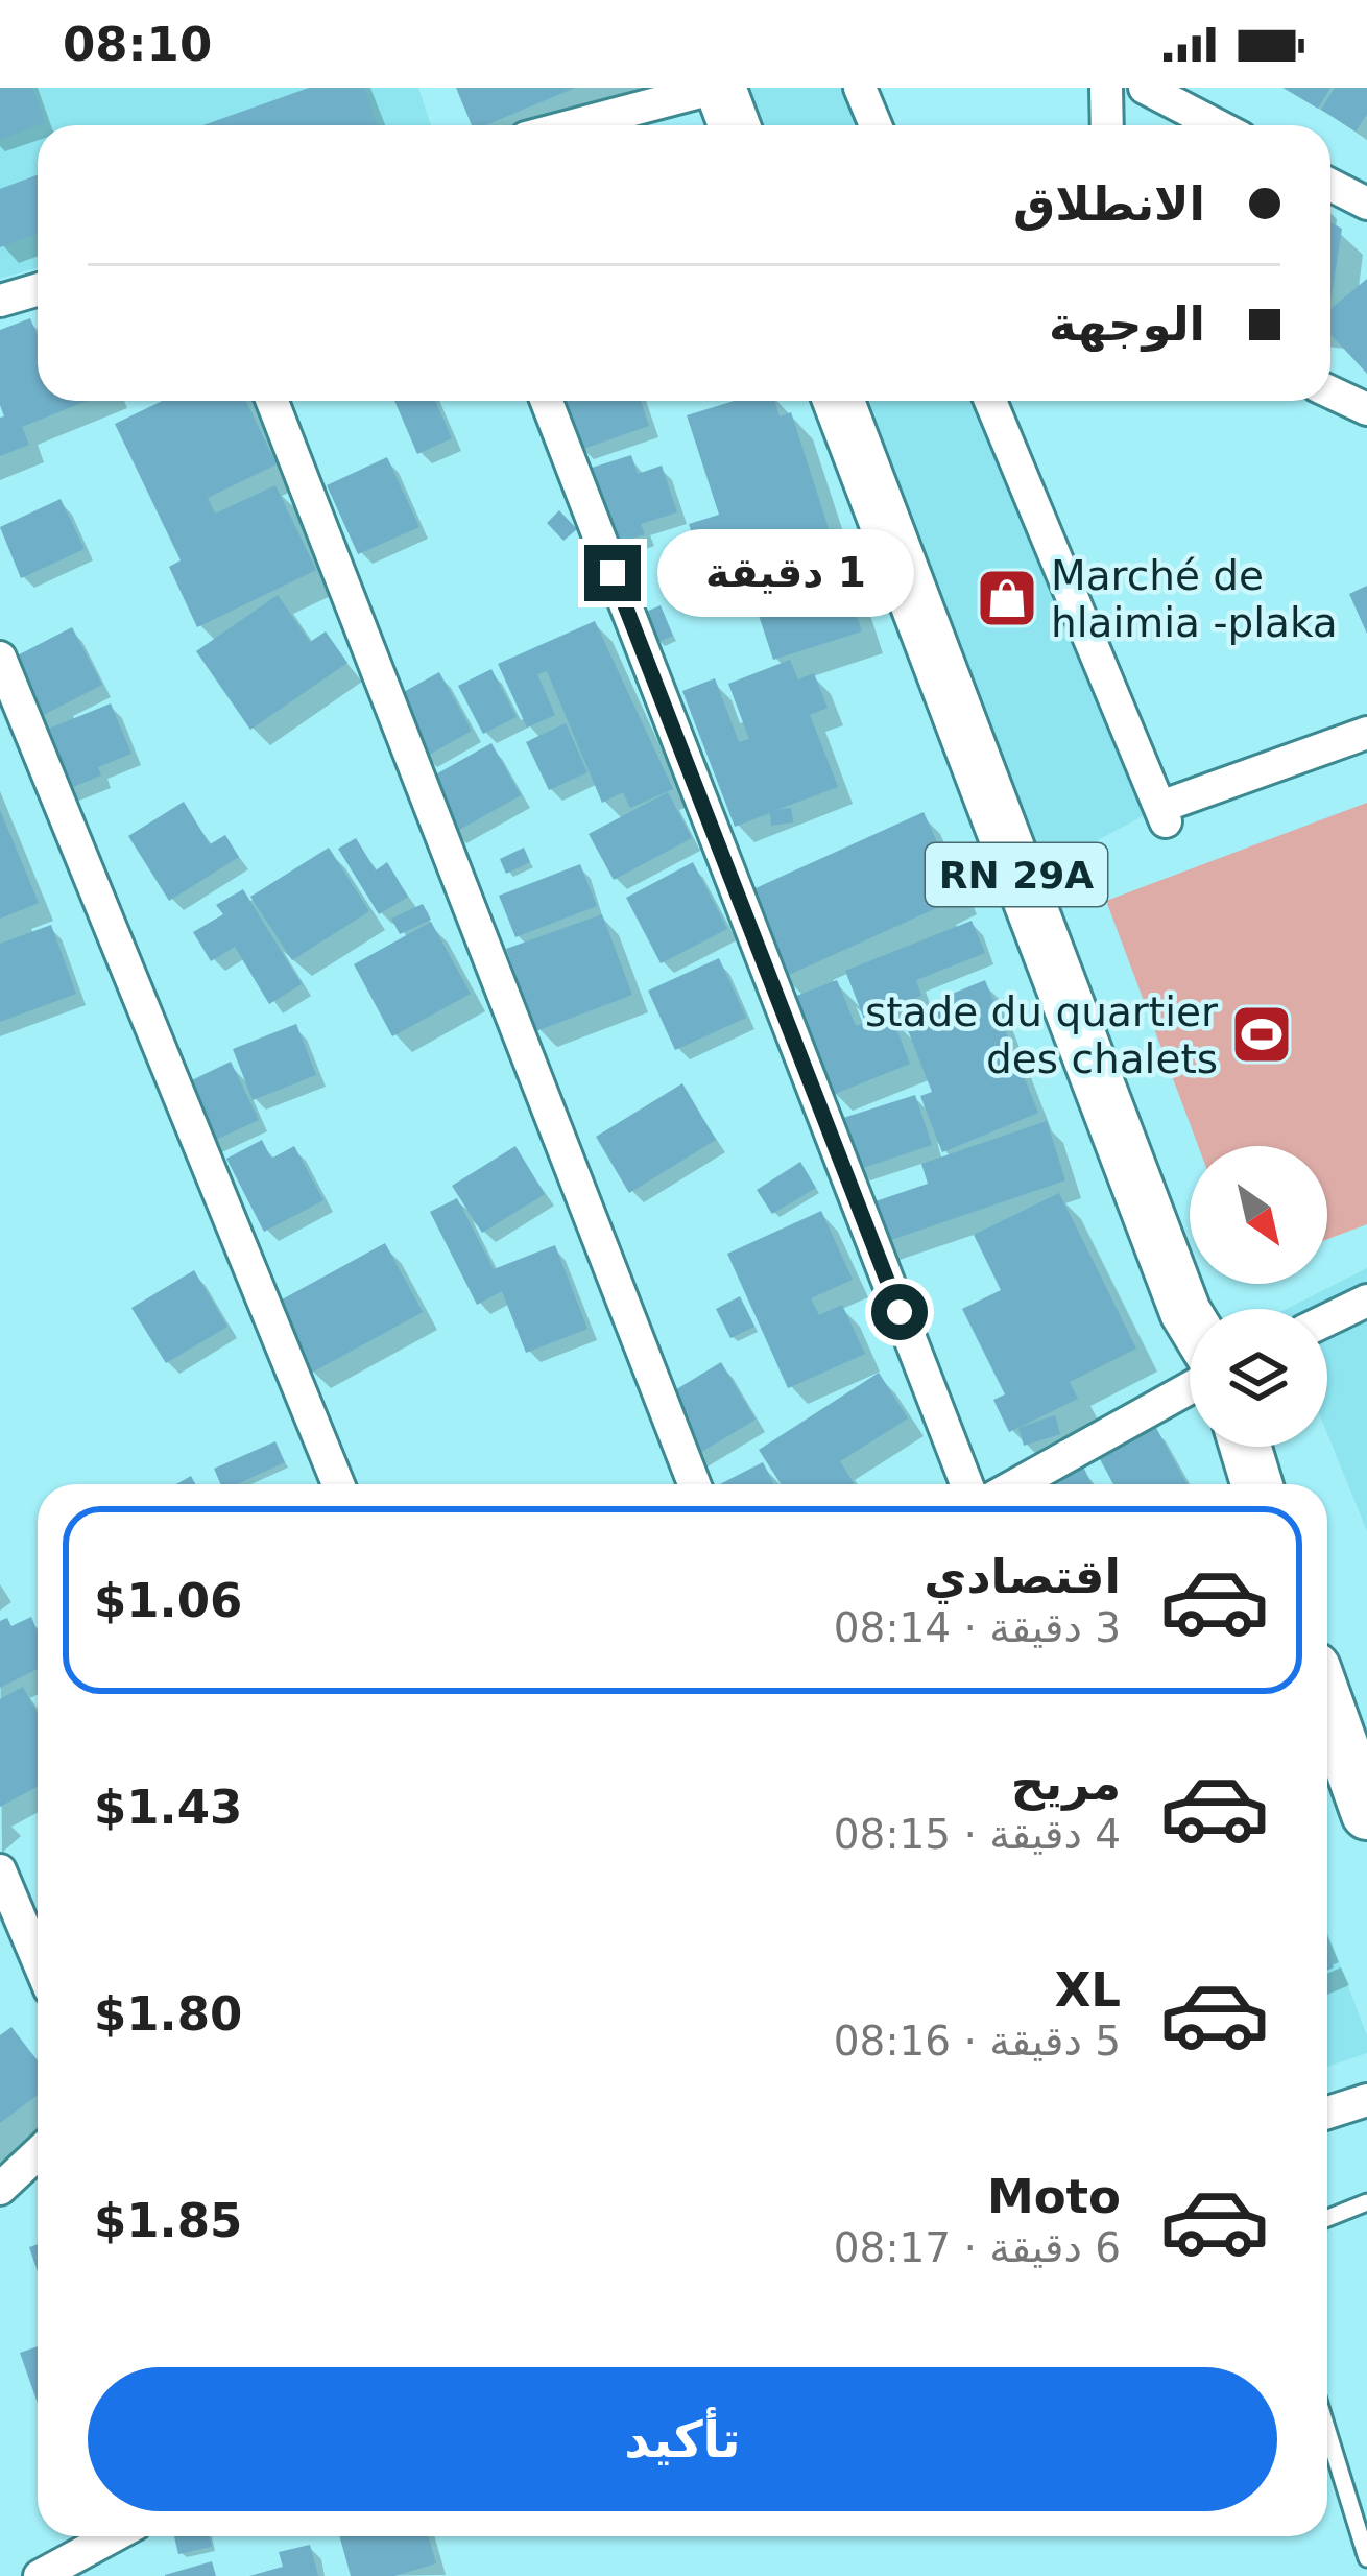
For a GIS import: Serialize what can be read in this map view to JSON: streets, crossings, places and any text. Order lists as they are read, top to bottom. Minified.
{"streets":{"main road":["RN 29A"]},"places":{"shop":["Marché de hlaimia -plaka"],"sports":["stade du quartier des chalets"]},"north":"bottom right","page":{"status":"08:10","banner":["الانطلاق","الوجهة"],"bubble":"1 دقيقة","list":[{"name":"اقتصادي","note":"3 دقيقة · 08:14","value":"$1.06"},{"name":"مريح","note":"4 دقيقة · 08:15","value":"$1.43"},{"name":"XL","note":"5 دقيقة · 08:16","value":"$1.80"},{"name":"Moto","note":"6 دقيقة · 08:17","value":"$1.85"}],"buttons":"تأكيد"}}
